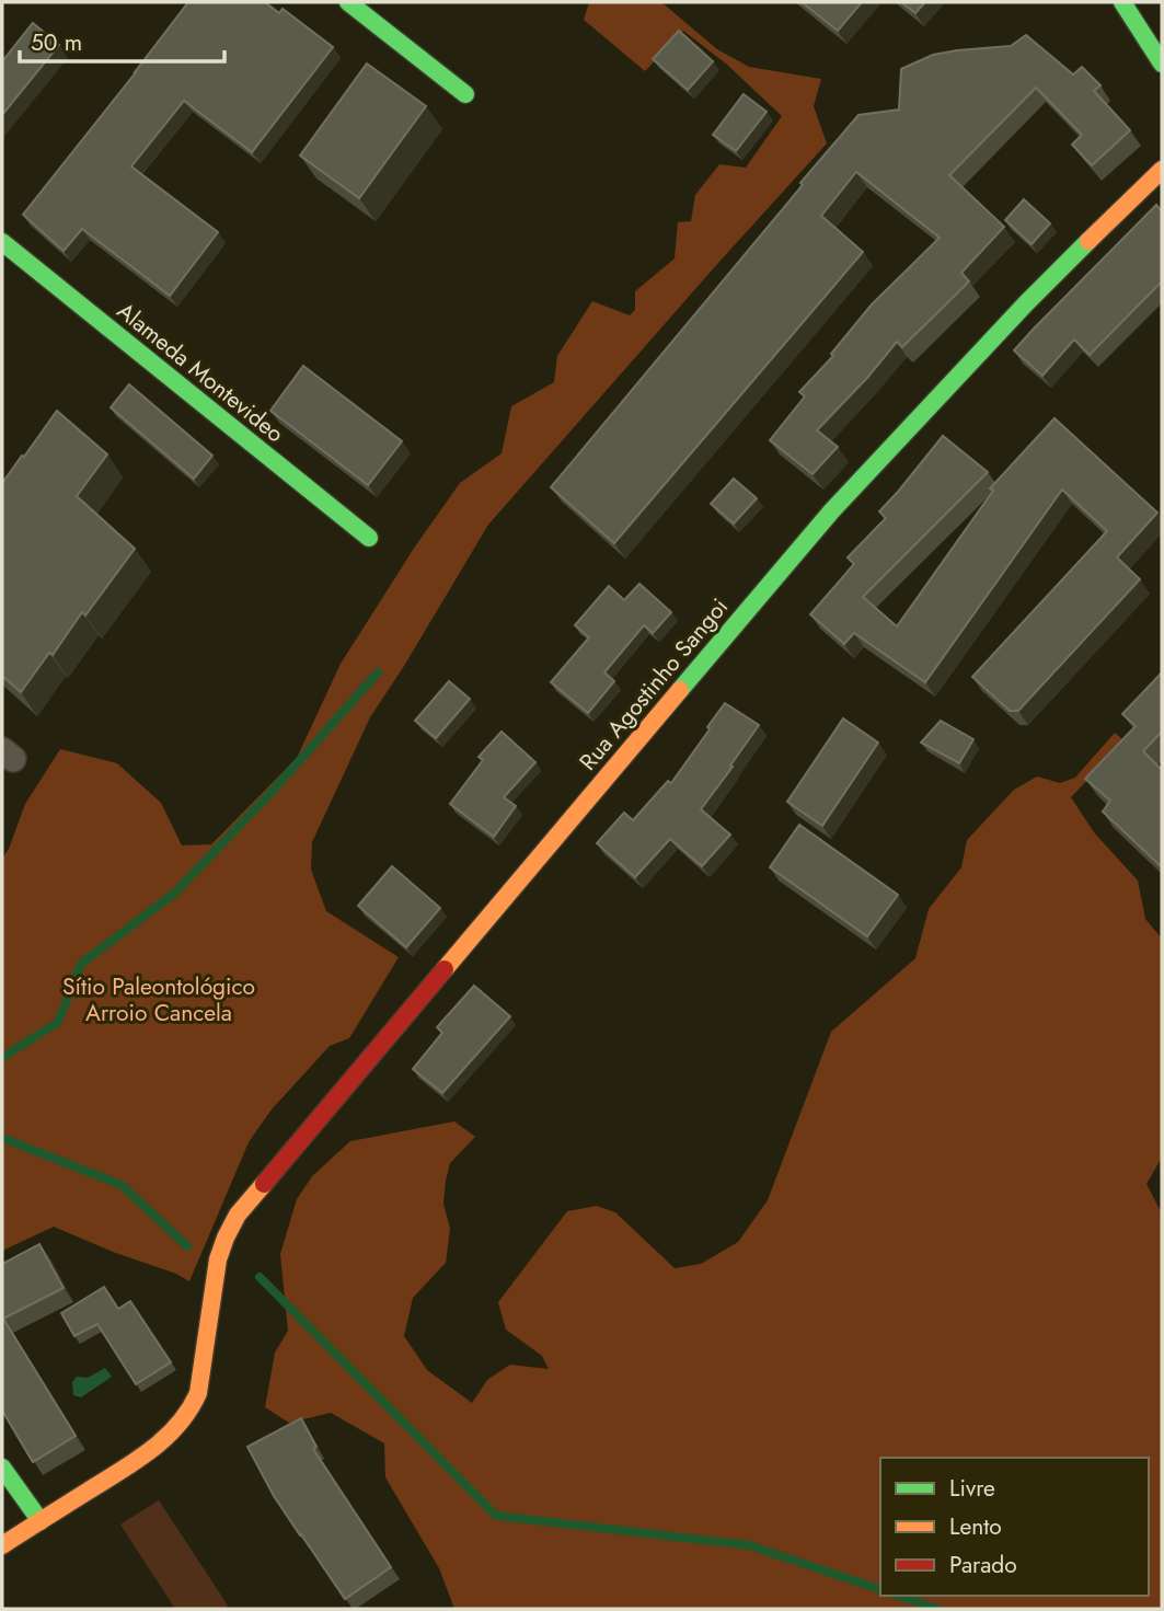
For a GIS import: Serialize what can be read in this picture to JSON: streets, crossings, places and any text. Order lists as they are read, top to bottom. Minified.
{"streets":{"street":["Alameda Montevideo","Rua Agostinho Sangoi"]},"parks":["Sítio Paleontológico Arroio Cancela"],"legend":["Livre","Lento","Parado"],"scale_bar":"50 m"}
